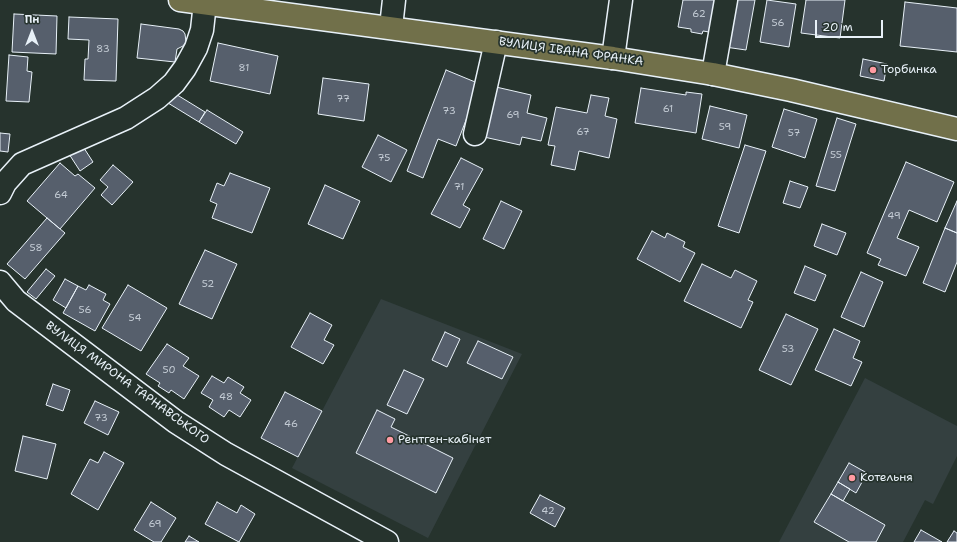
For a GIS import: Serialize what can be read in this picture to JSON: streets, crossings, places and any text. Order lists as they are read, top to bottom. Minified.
{"streets":{"main road":["ВУЛИЦЯ ІВАНА ФРАНКА"],"street":["ВУЛИЦЯ МИРОНА ТАРНАВСЬКОГО"]},"places":["Торбинка","Рентген-кабінет","Котельня"],"house_numbers":["62","56","83","81","77","61","73","69","59","67","57","55","75","71","64","49","58","52","56","54","53","50","48","73","46","42","69"],"scale_bar":"20 m","north":"top"}
